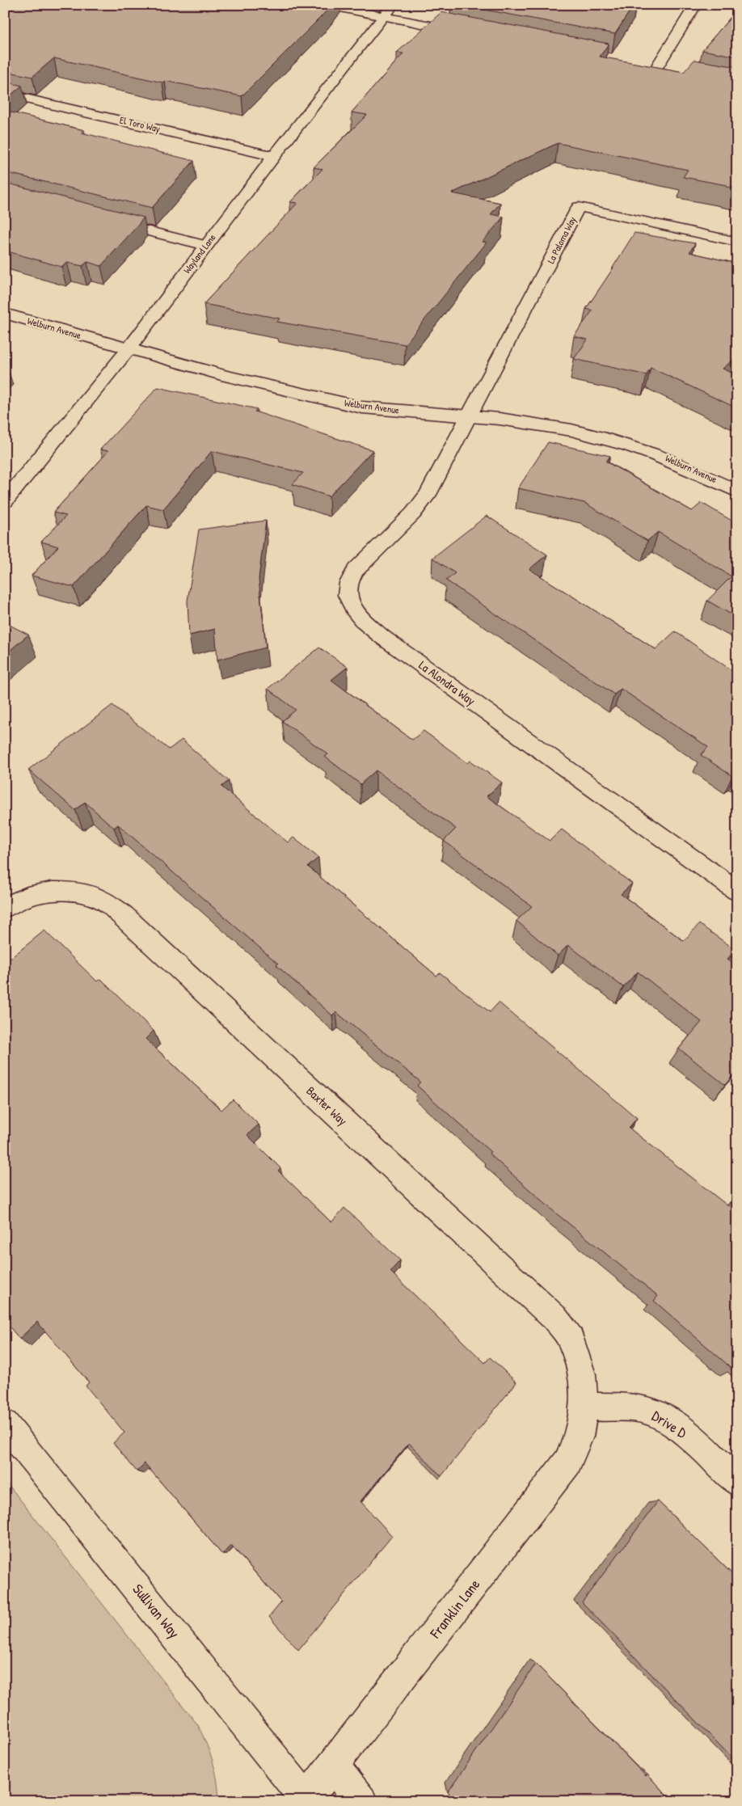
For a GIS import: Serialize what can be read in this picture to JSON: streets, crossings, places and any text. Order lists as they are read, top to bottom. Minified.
{"streets":{"street":["El Toro Way","La Paloma Way","Wayland Lane","Welburn Avenue","La Alondra Way","Baxter Way","Drive D","Franklin Lane","Sullivan Way"]},"crossings":[["El Toro Way","Wayland Lane"],["La Paloma Way","Welburn Avenue"],["La Paloma Way","La Alondra Way"],["Wayland Lane","Welburn Avenue"],["Welburn Avenue","La Alondra Way"],["Baxter Way","Drive D"],["Baxter Way","Franklin Lane"],["Drive D","Franklin Lane"],["Franklin Lane","Sullivan Way"]]}
